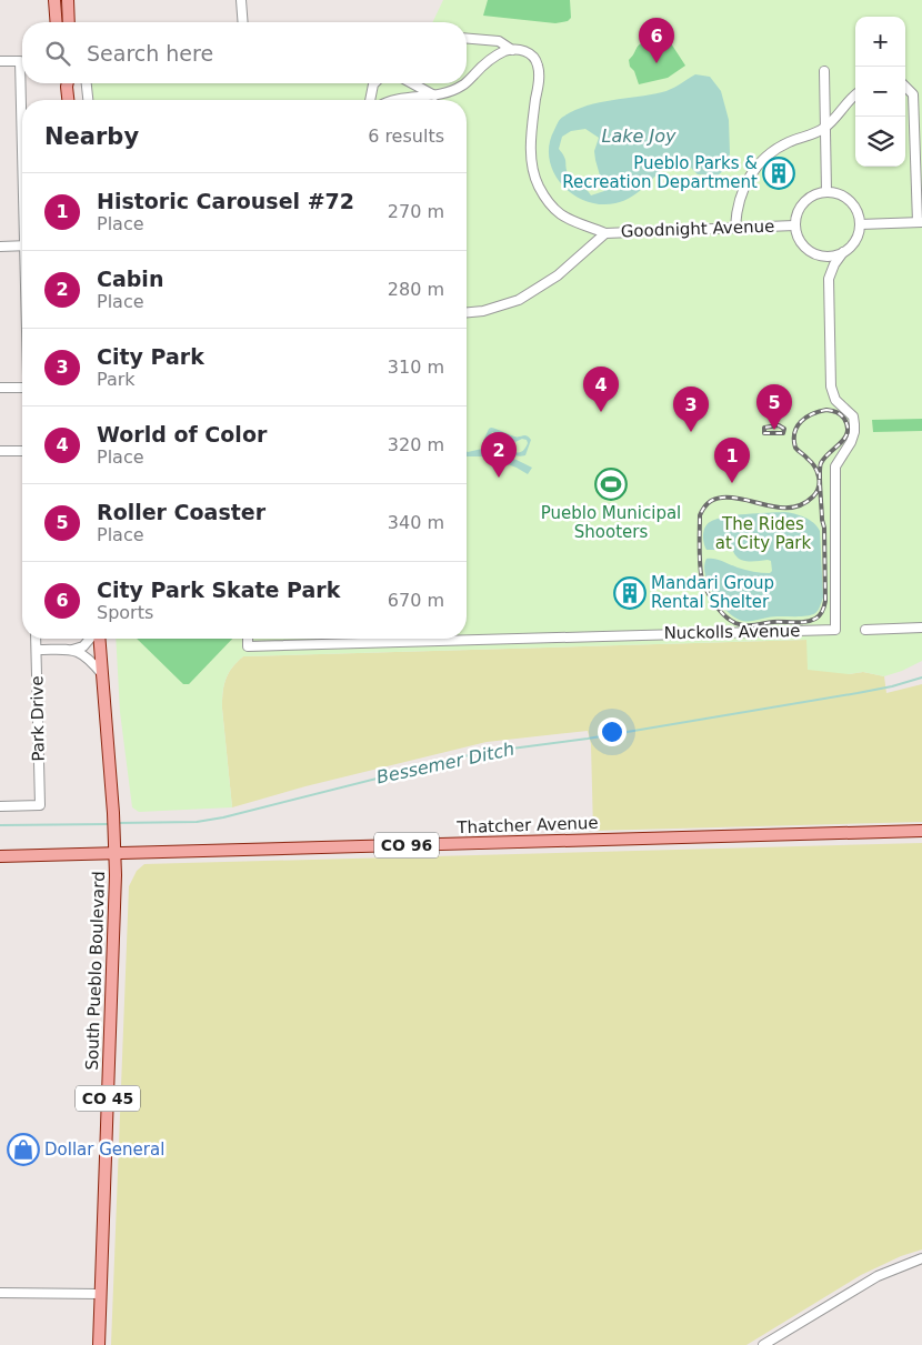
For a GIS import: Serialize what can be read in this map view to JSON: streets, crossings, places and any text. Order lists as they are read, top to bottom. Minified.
{"streets":{"main road":["Thatcher Avenue","CO 96","South Pueblo Boulevard","CO 45"],"street":["Goodnight Avenue","Nuckolls Avenue","Park Drive"]},"crossings":[["Goodnight Avenue","Nuckolls Avenue"],["Thatcher Avenue","South Pueblo Boulevard"]],"water":["Lake Joy","Bessemer Ditch"],"parks":["The Rides at City Park"],"places":{"building":["Pueblo Parks & Recreation Department","Mandari Group Rental Shelter"],"sports":["Pueblo Municipal Shooters"],"shop":["Dollar General"]},"page":{"map_buttons":["+","−"],"pins":["6","4","5","3","2","1"],"search":"Search here","heading":["Nearby","6 results"],"list":[{"mark":"1","name":"Historic Carousel #72","note":"Place","value":"270 m"},{"mark":"2","name":"Cabin","note":"Place","value":"280 m"},{"mark":"3","name":"City Park","note":"Park","value":"310 m"},{"mark":"4","name":"World of Color","note":"Place","value":"320 m"},{"mark":"5","name":"Roller Coaster","note":"Place","value":"340 m"},{"mark":"6","name":"City Park Skate Park","note":"Sports","value":"670 m"}]}}
